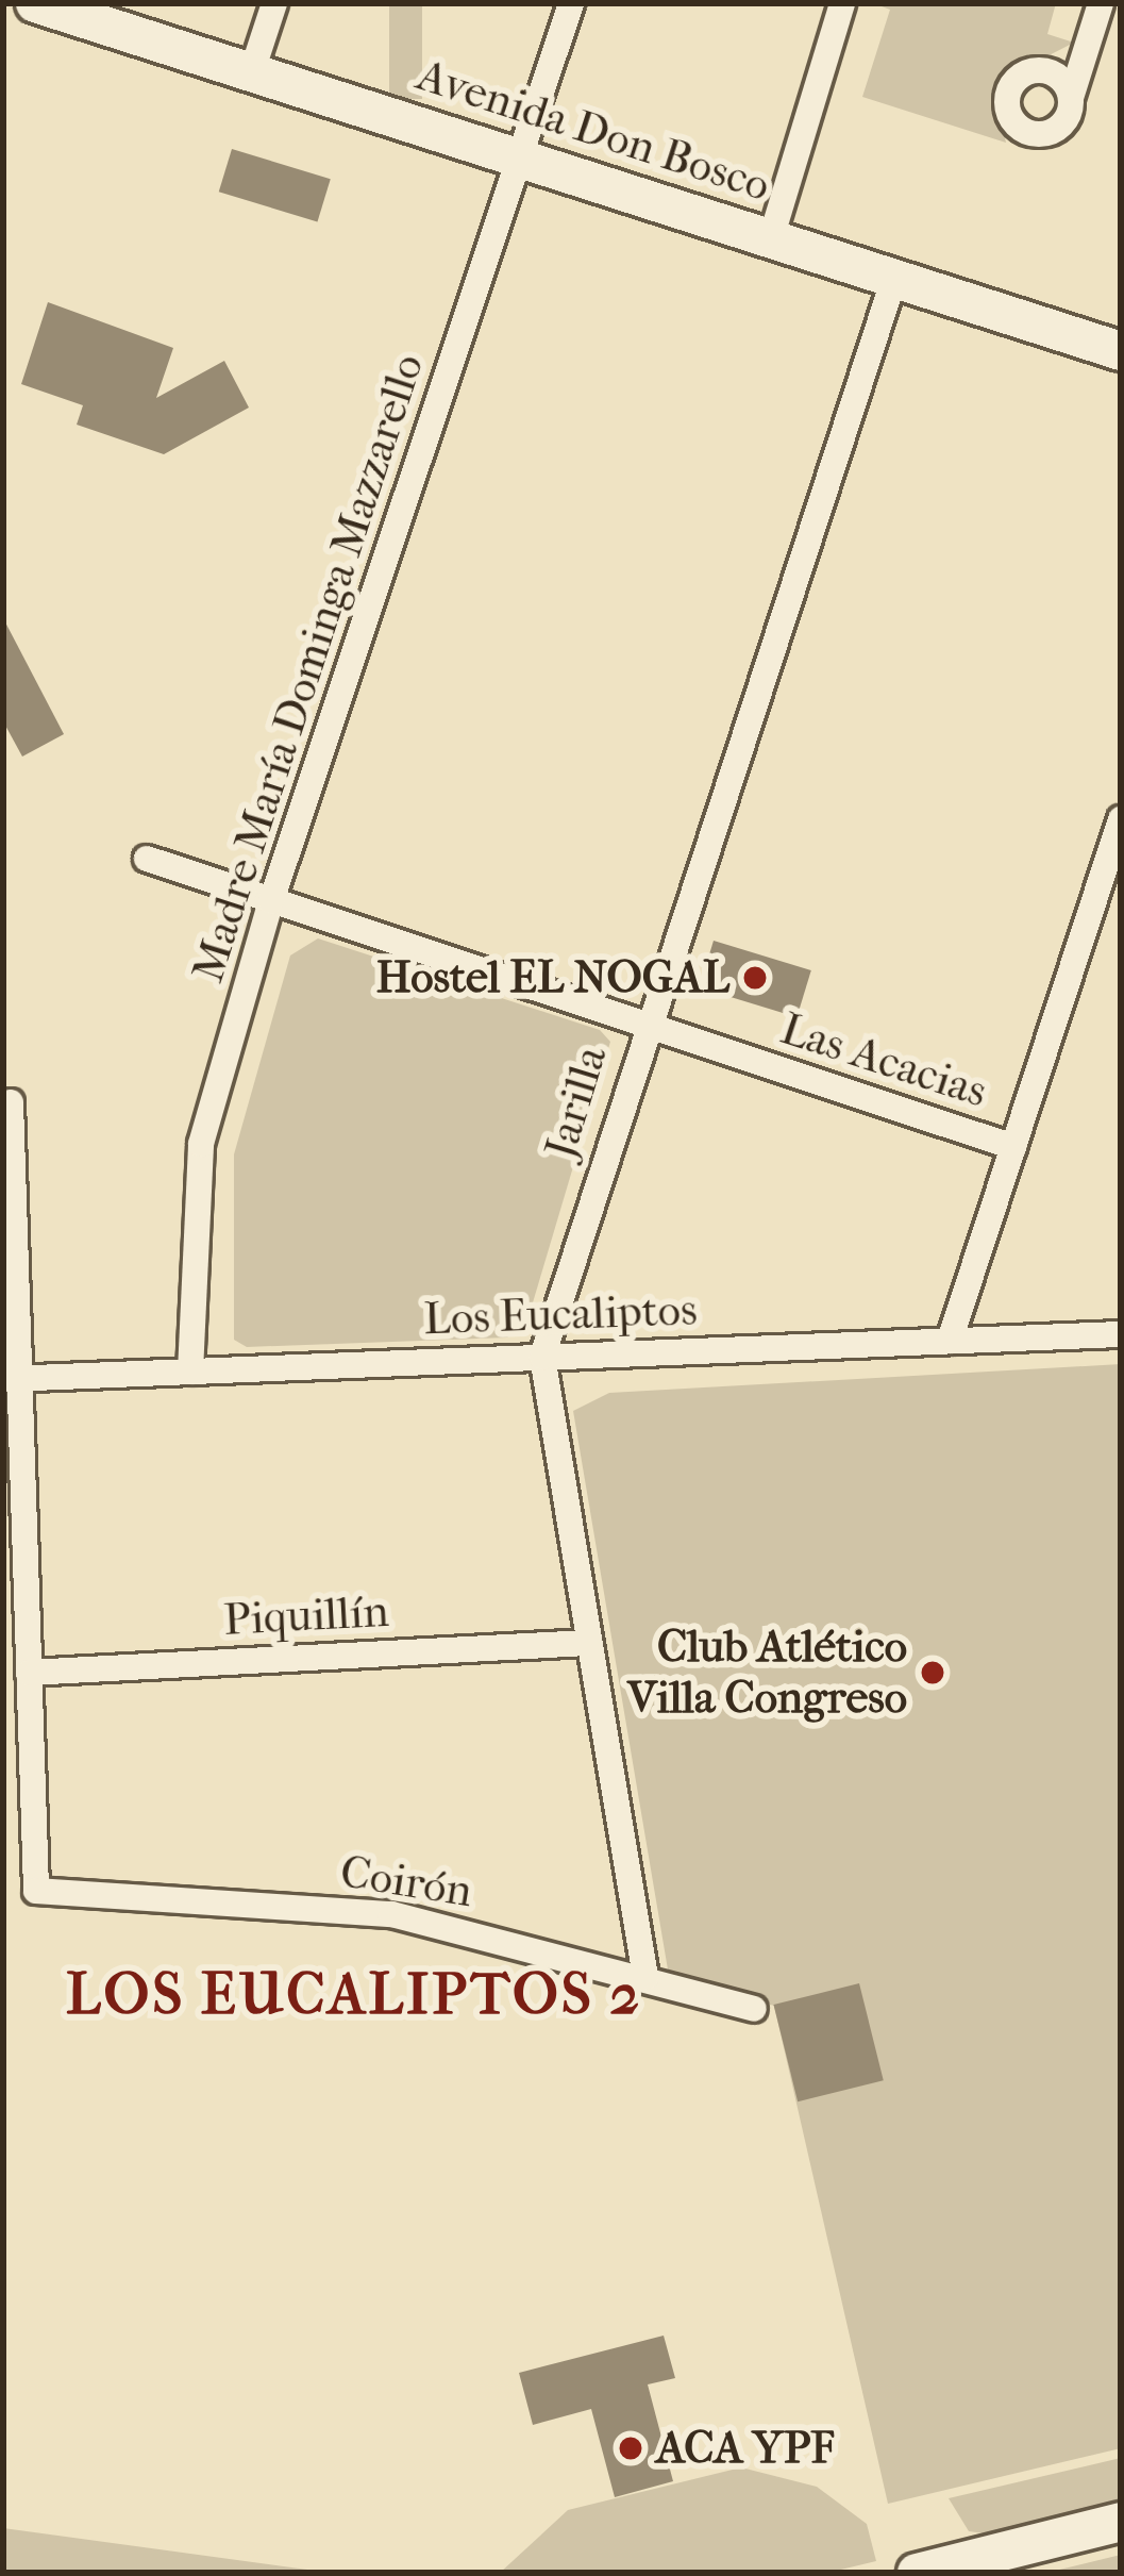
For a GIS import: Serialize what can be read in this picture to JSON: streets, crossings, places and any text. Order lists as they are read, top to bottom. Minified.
{"streets":{"main road":["Avenida Don Bosco"],"street":["Madre María Dominga Mazzarello","Las Acacias","Jarilla","Los Eucaliptos","Piquillín","Coirón"]},"crossings":[["Avenida Don Bosco","Madre María Dominga Mazzarello"],["Avenida Don Bosco","Jarilla"],["Madre María Dominga Mazzarello","Las Acacias"],["Madre María Dominga Mazzarello","Los Eucaliptos"],["Las Acacias","Jarilla"],["Jarilla","Los Eucaliptos"],["Jarilla","Piquillín"],["Jarilla","Coirón"],["Piquillín","Coirón"]],"districts":["LOS EUCALIPTOS 2"],"places":["Hostel EL NOGAL","Club Atlético Villa Congreso","ACA YPF"]}
